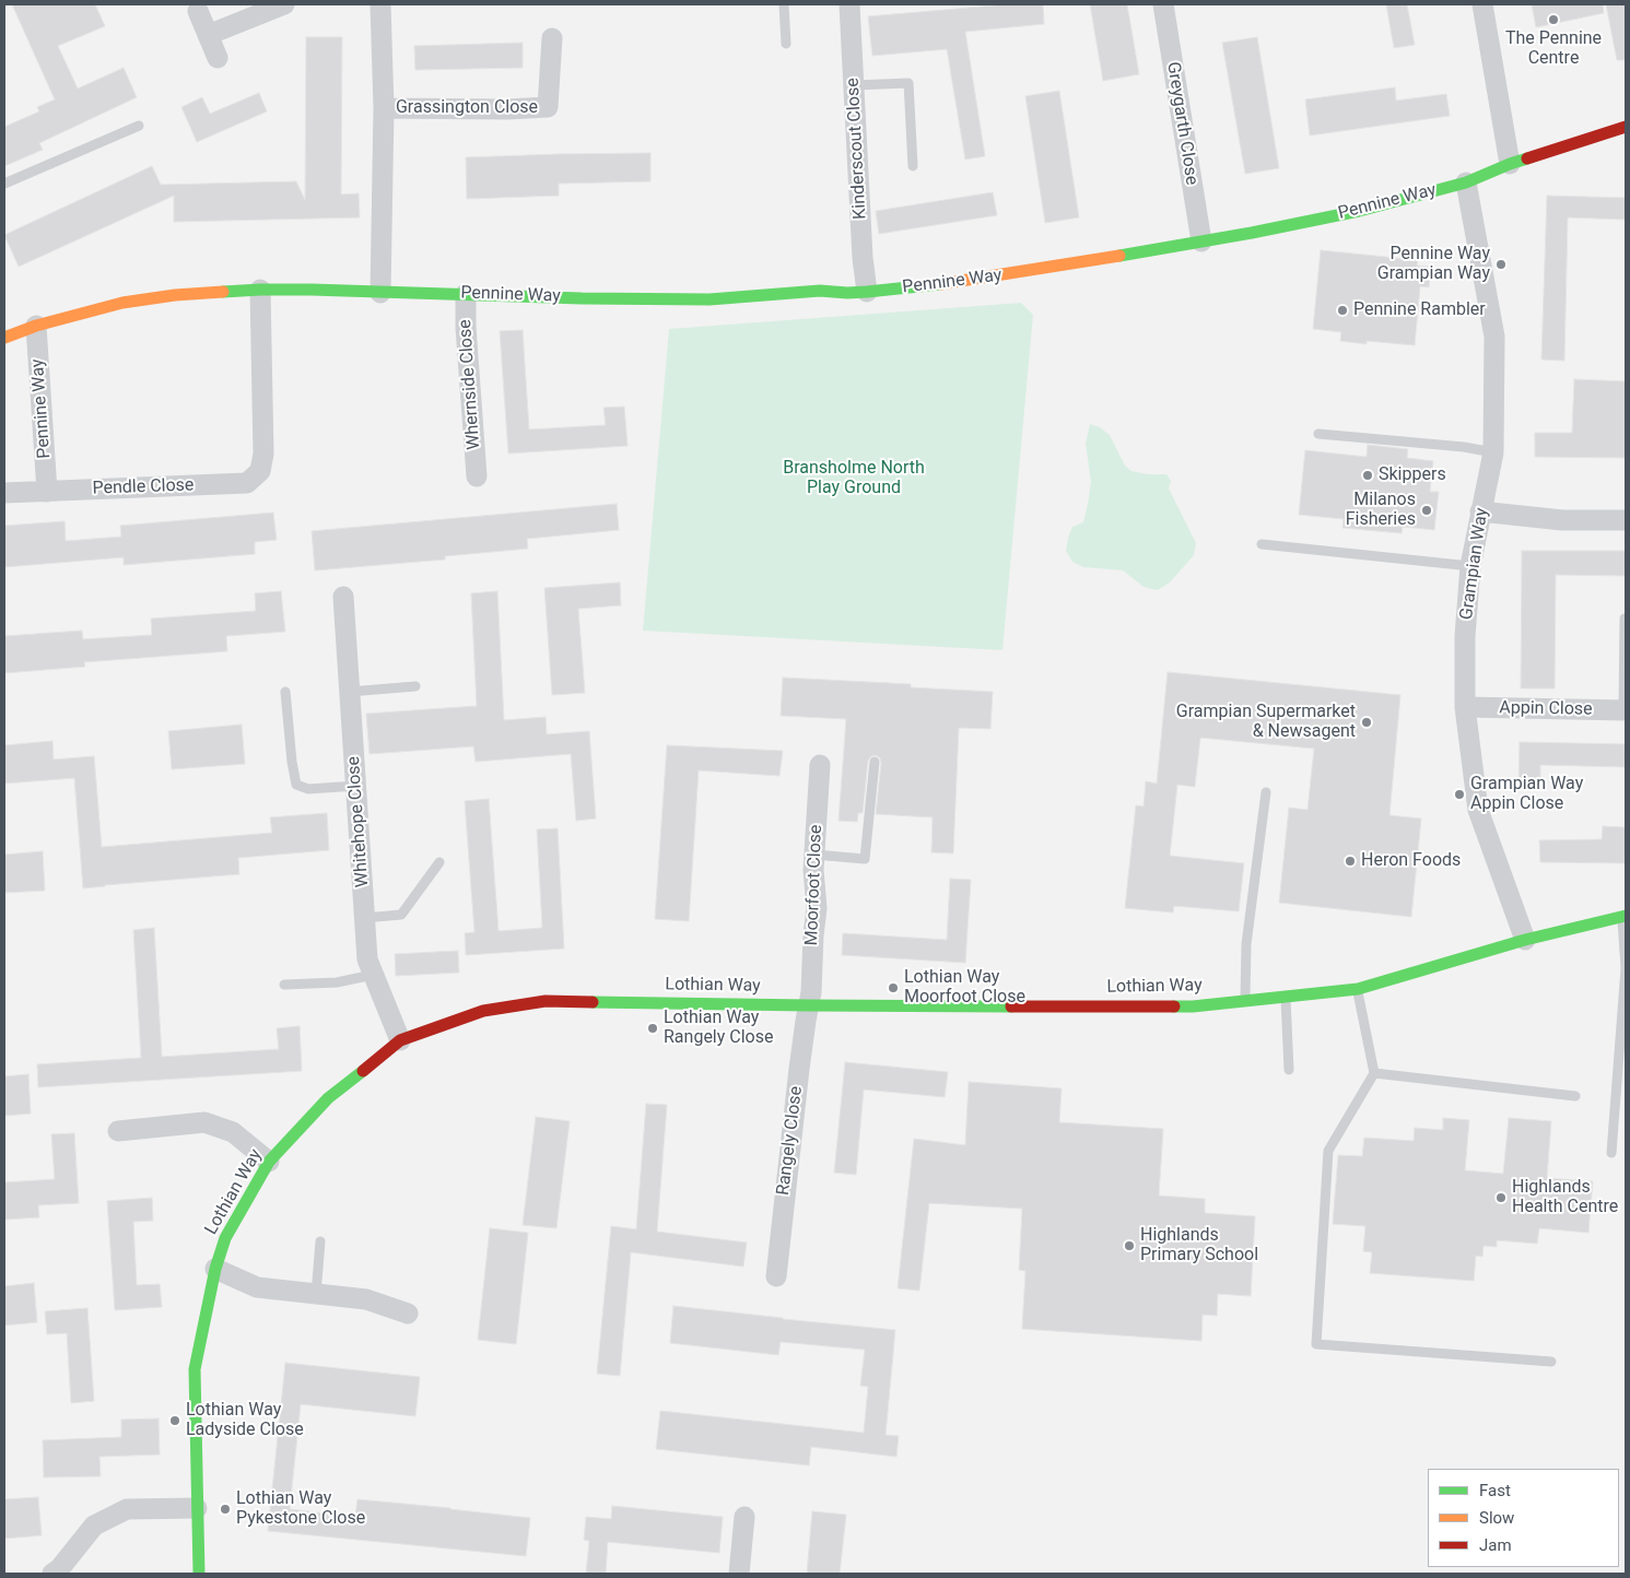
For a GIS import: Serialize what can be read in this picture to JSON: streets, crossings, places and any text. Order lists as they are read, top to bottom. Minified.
{"streets":{"street":["Grassington Close","Greygarth Close","Kinderscout Close","Pennine Way","Whernside Close","Pendle Close","Grampian Way","Appin Close","Whitehope Close","Moorfoot Close","Lothian Way","Rangely Close"]},"crossings":[["Grassington Close","Pennine Way"],["Greygarth Close","Pennine Way"],["Kinderscout Close","Pennine Way"],["Pennine Way","Whernside Close"],["Pennine Way","Pendle Close"],["Pennine Way","Grampian Way"],["Grampian Way","Appin Close"],["Grampian Way","Lothian Way"],["Whitehope Close","Lothian Way"],["Moorfoot Close","Lothian Way"],["Moorfoot Close","Rangely Close"],["Lothian Way","Rangely Close"]],"parks":["Bransholme North Play Ground"],"places":["The Pennine Centre","Pennine Way Grampian Way","Pennine Rambler","Skippers","Milanos Fisheries","Grampian Supermarket & Newsagent","Grampian Way Appin Close","Heron Foods","Lothian Way Moorfoot Close","Lothian Way Rangely Close","Highlands Health Centre","Highlands Primary School","Lothian Way Ladyside Close","Lothian Way Pykestone Close"],"legend":["Fast","Slow","Jam"]}
